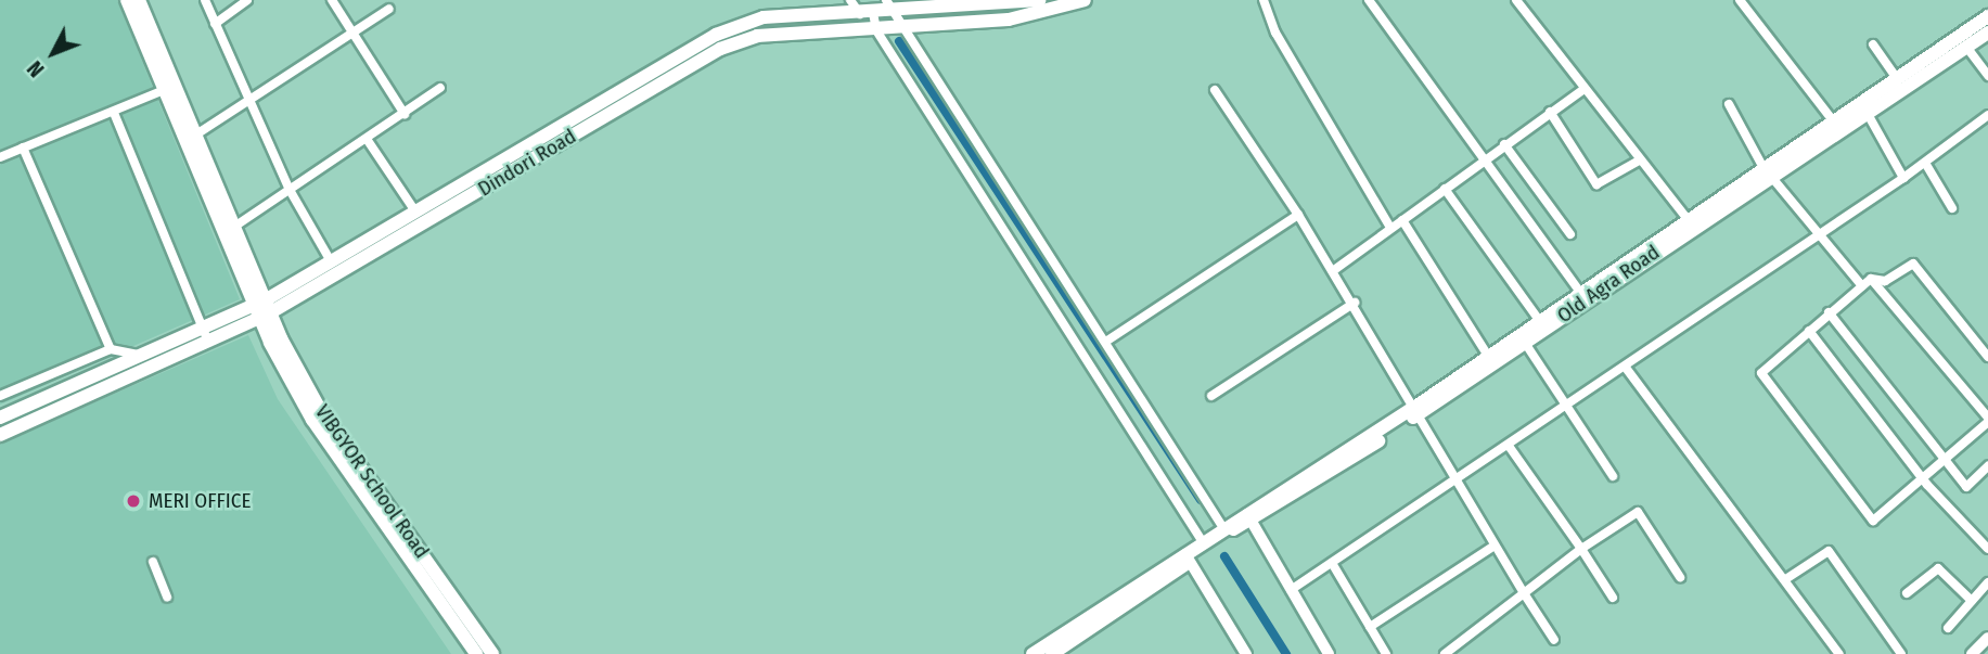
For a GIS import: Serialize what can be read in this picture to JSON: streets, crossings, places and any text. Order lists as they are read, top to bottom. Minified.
{"streets":{"main road":["Dindori Road","Old Agra Road","VIBGYOR School Road"]},"crossings":[["Dindori Road","VIBGYOR School Road"]],"places":["MERI OFFICE"],"north":"bottom left"}
